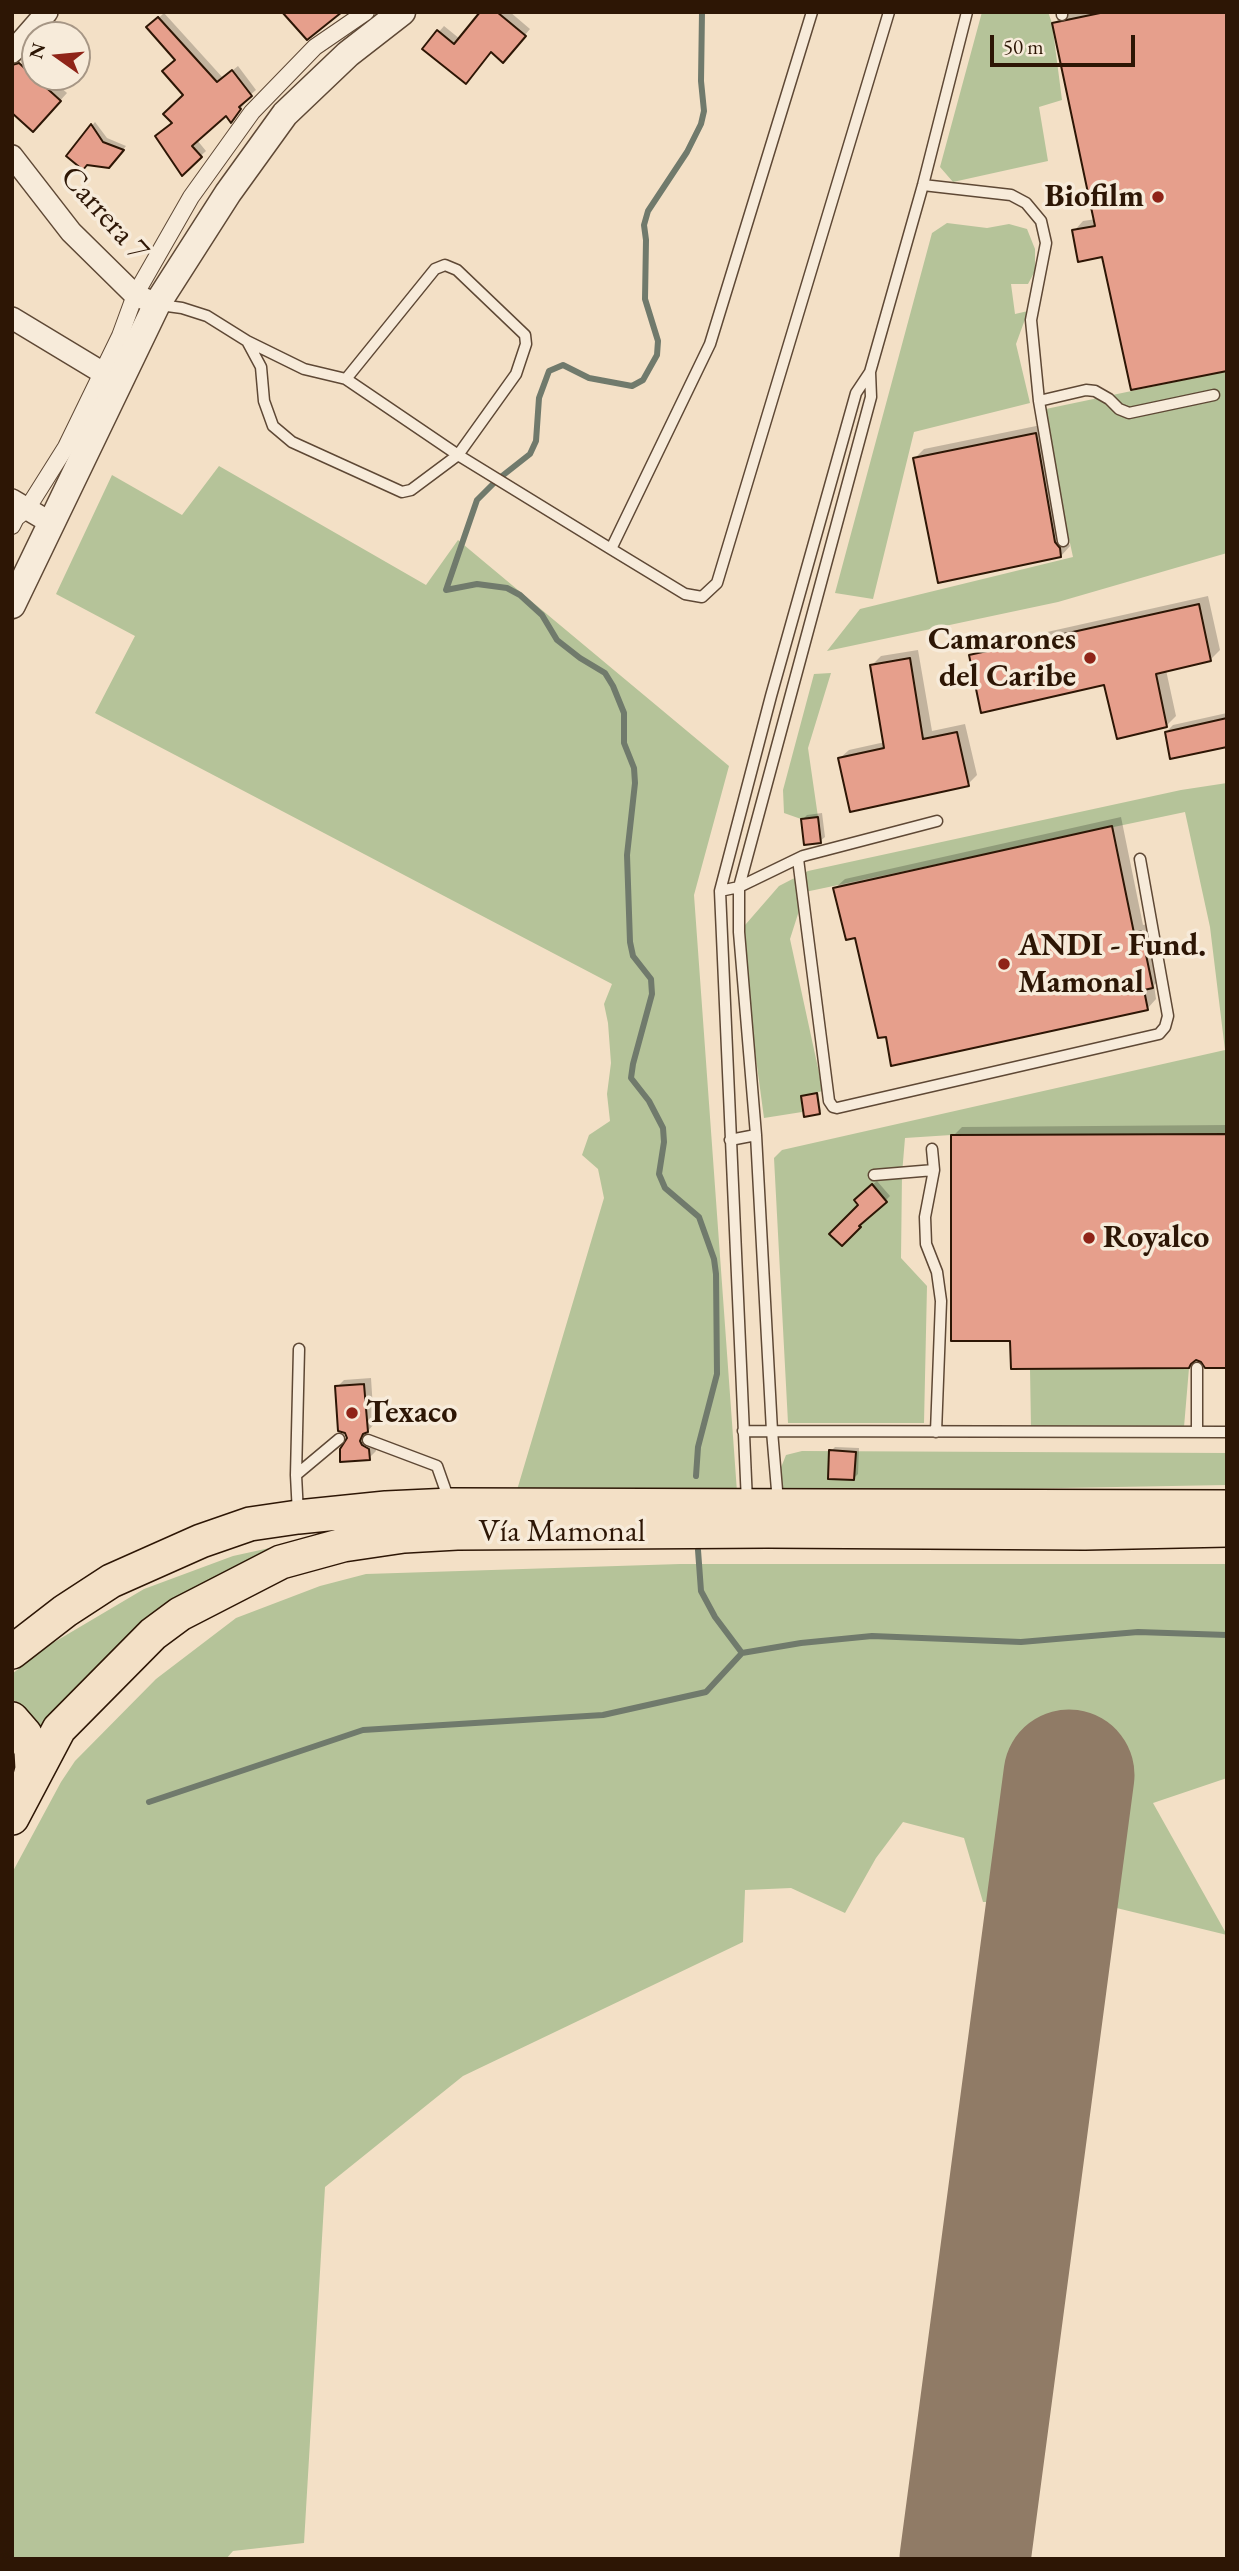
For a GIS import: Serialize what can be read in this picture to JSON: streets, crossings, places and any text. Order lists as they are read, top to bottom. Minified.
{"streets":{"main road":["Vía Mamonal"],"street":["Carrera 7"]},"places":["Biofilm","Camarones del Caribe","ANDI - Fund. Mamonal","Royalco","Texaco"],"scale_bar":"50 m","north":"left"}
